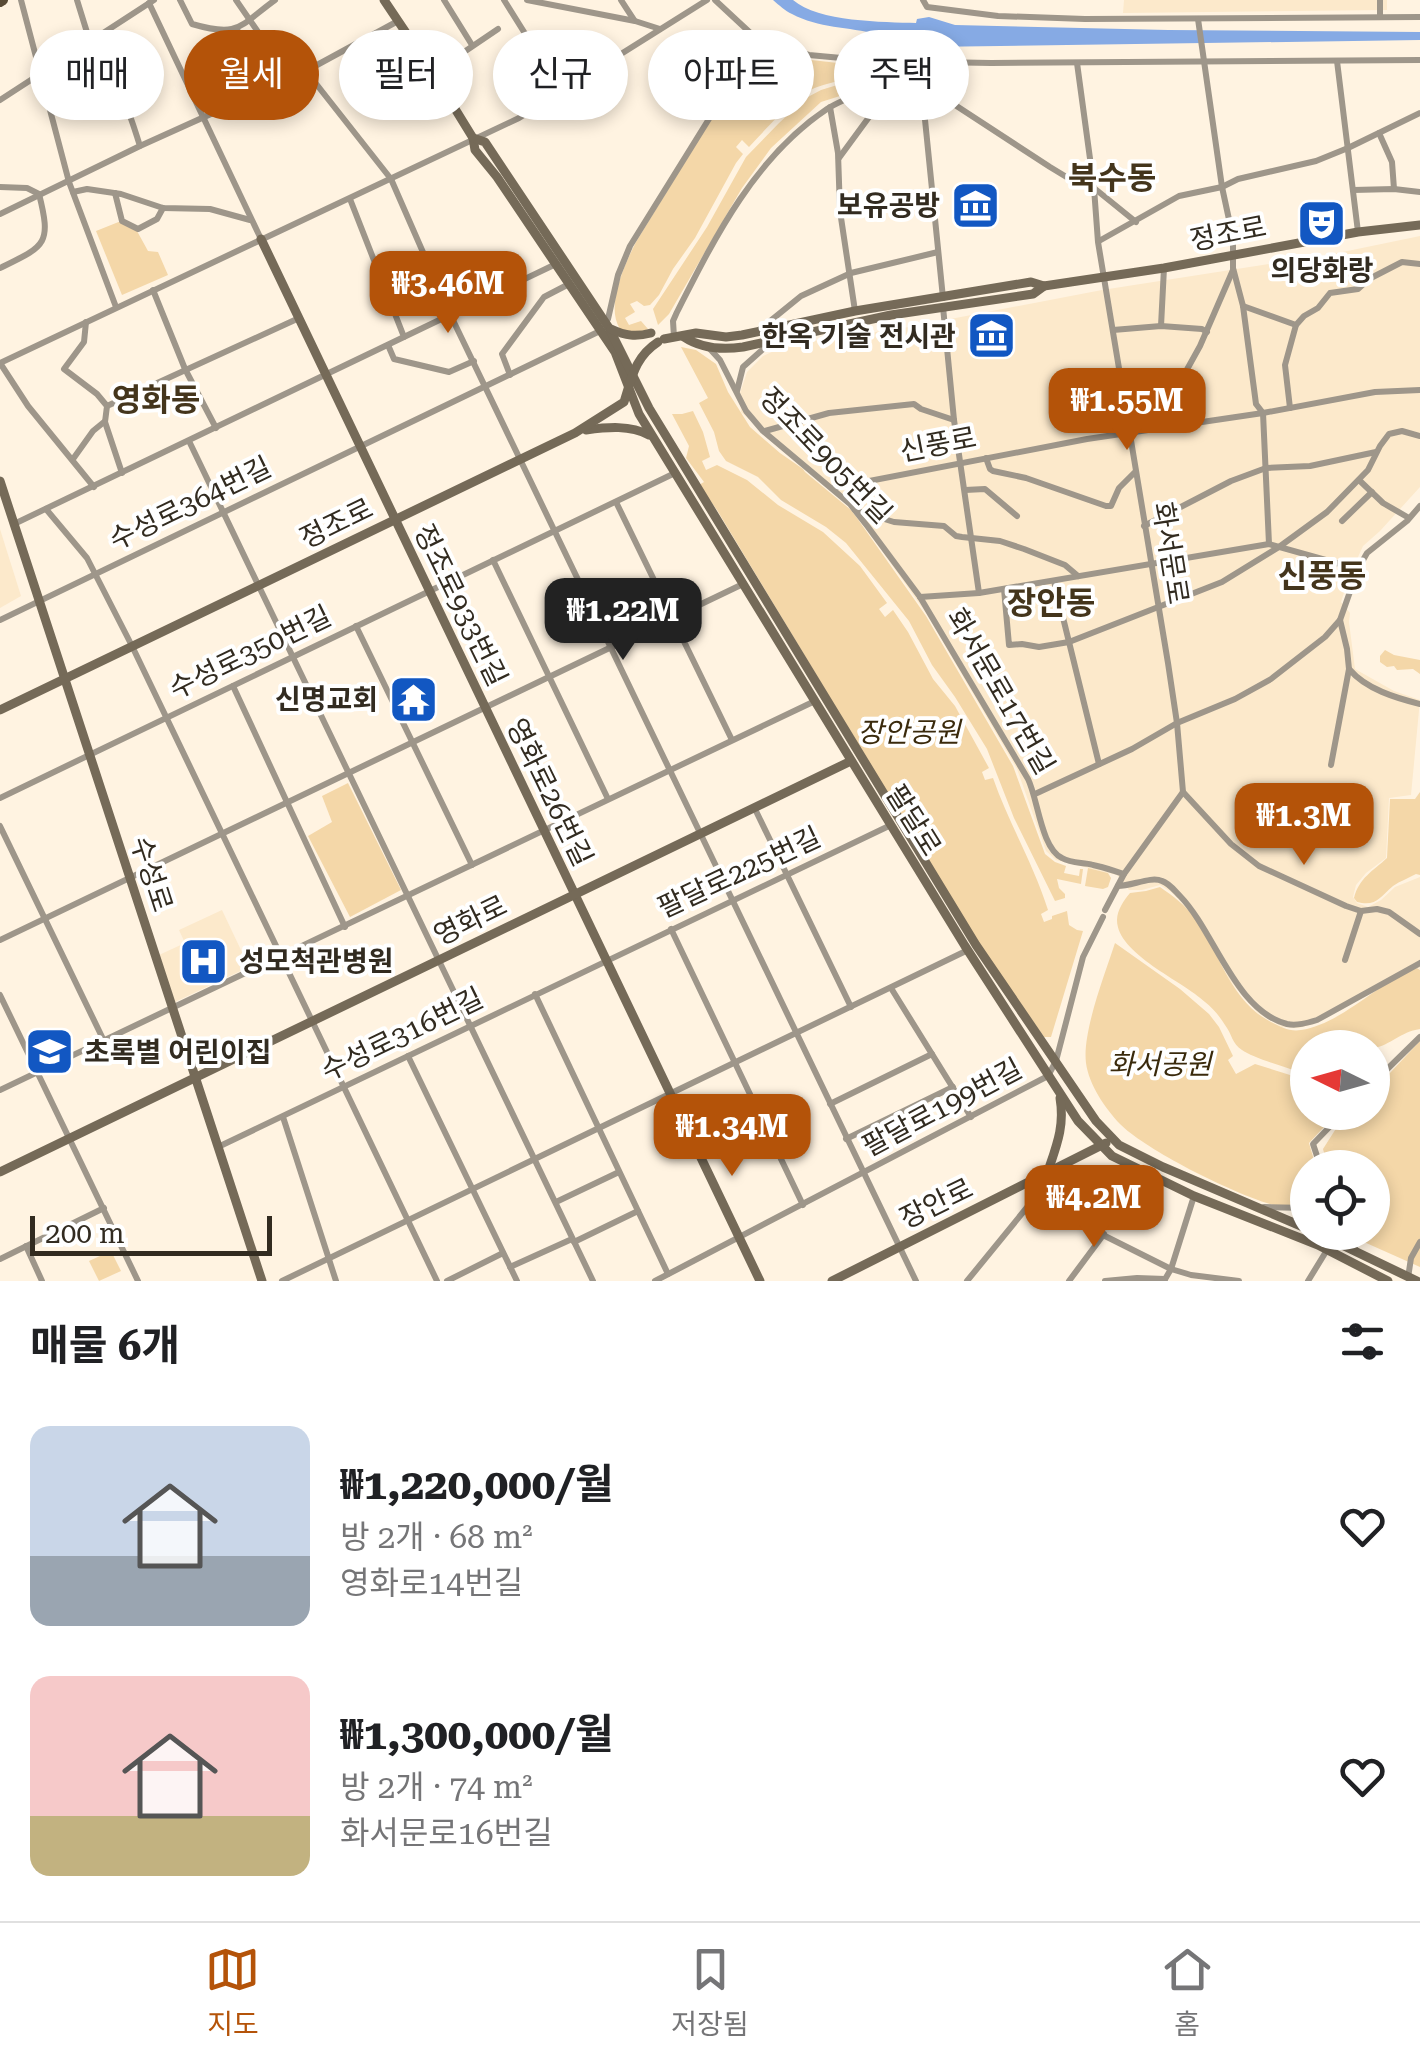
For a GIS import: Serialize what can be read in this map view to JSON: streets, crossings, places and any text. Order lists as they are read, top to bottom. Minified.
{"streets":{"street":["정조로","신풍로","정조로905번길","수성로364번길","화서문로","정조로933번길","수성로350번길","화서문로17번길","영화로26번길","팔달로","팔달로225번길","수성로","영화로","수성로316번길","팔달로199번길","장안로"]},"crossings":[["정조로","정조로905번길"],["정조로","화서문로"],["정조로","정조로933번길"],["정조로","팔달로"],["정조로","수성로"],["신풍로","정조로905번길"],["신풍로","화서문로"],["정조로905번길","화서문로17번길"],["수성로364번길","정조로933번길"],["수성로364번길","팔달로"],["수성로364번길","수성로"],["정조로933번길","수성로350번길"],["정조로933번길","영화로26번길"],["수성로350번길","팔달로"],["수성로350번길","수성로"],["영화로26번길","팔달로225번길"],["영화로26번길","영화로"],["영화로26번길","수성로316번길"],["영화로26번길","팔달로199번길"],["팔달로","팔달로225번길"],["팔달로","영화로"],["팔달로","팔달로199번길"],["팔달로","장안로"],["팔달로225번길","수성로316번길"],["수성로","영화로"],["수성로","수성로316번길"]],"districts":["북수동","영화동","신풍동","장안동"],"parks":["장안공원","화서공원"],"places":{"museum":["보유공방","한옥 기술 전시관"],"theatre":["의당화랑"],"temple":["신명교회"],"hospital":["성모척관병원"],"school or university":["초록별 어린이집"]},"scale_bar":"200 m","north":"left","page":{"chip":["매매","월세","필터","신규","아파트","주택"],"price":["₩3.46M","₩1.55M","₩1.22M","₩1.3M","₩1.34M","₩4.2M"],"scale":"200 m","heading":"매물 6개","list":[{"name":"₩1,220,000/월","note":"방 2개 · 68 m² · 영화로14번길"},{"name":"₩1,300,000/월","note":"방 2개 · 74 m² · 화서문로16번길"}],"tabs":["지도","저장됨","홈"]}}
